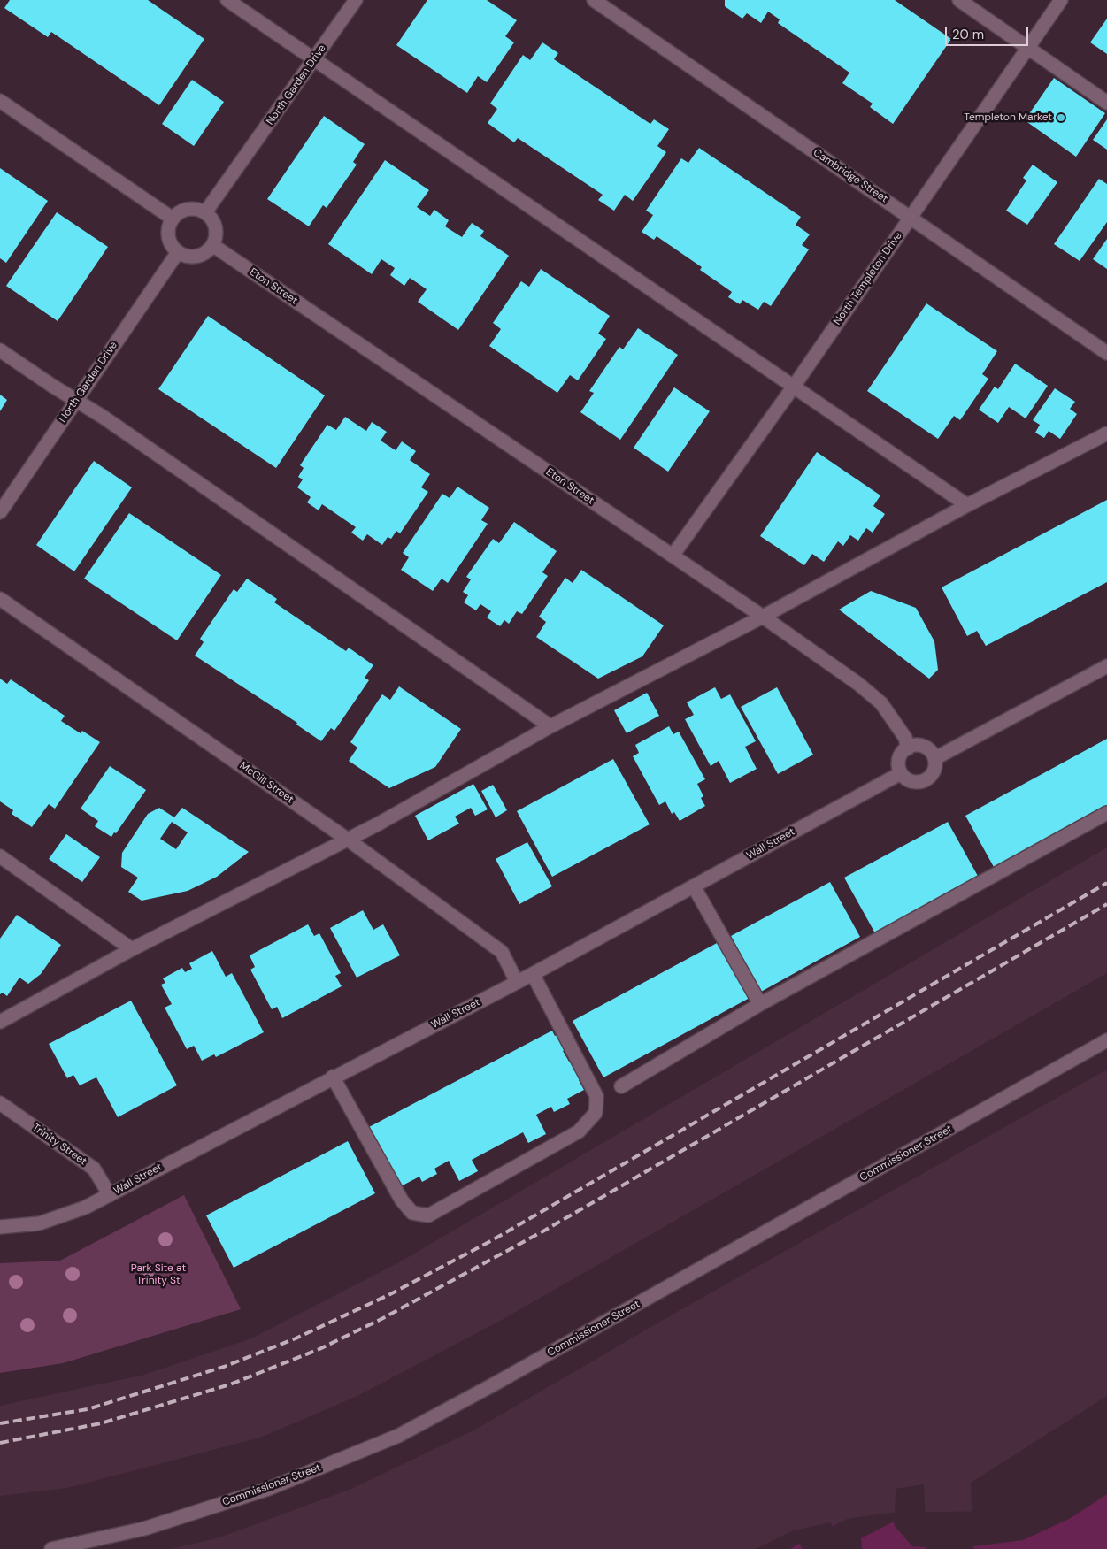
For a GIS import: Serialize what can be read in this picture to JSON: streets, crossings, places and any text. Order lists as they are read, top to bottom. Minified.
{"streets":{"street":["North Garden Drive","Cambridge Street","North Templeton Drive","Eton Street","McGill Street","Wall Street","Trinity Street","Commissioner Street"]},"crossings":[["North Garden Drive","Eton Street"],["Cambridge Street","North Templeton Drive"],["North Templeton Drive","Eton Street"],["Eton Street","Wall Street"],["McGill Street","Wall Street"],["Wall Street","Trinity Street"]],"parks":["Park Site at Trinity St"],"places":["Templeton Market"],"scale_bar":"20 m"}
